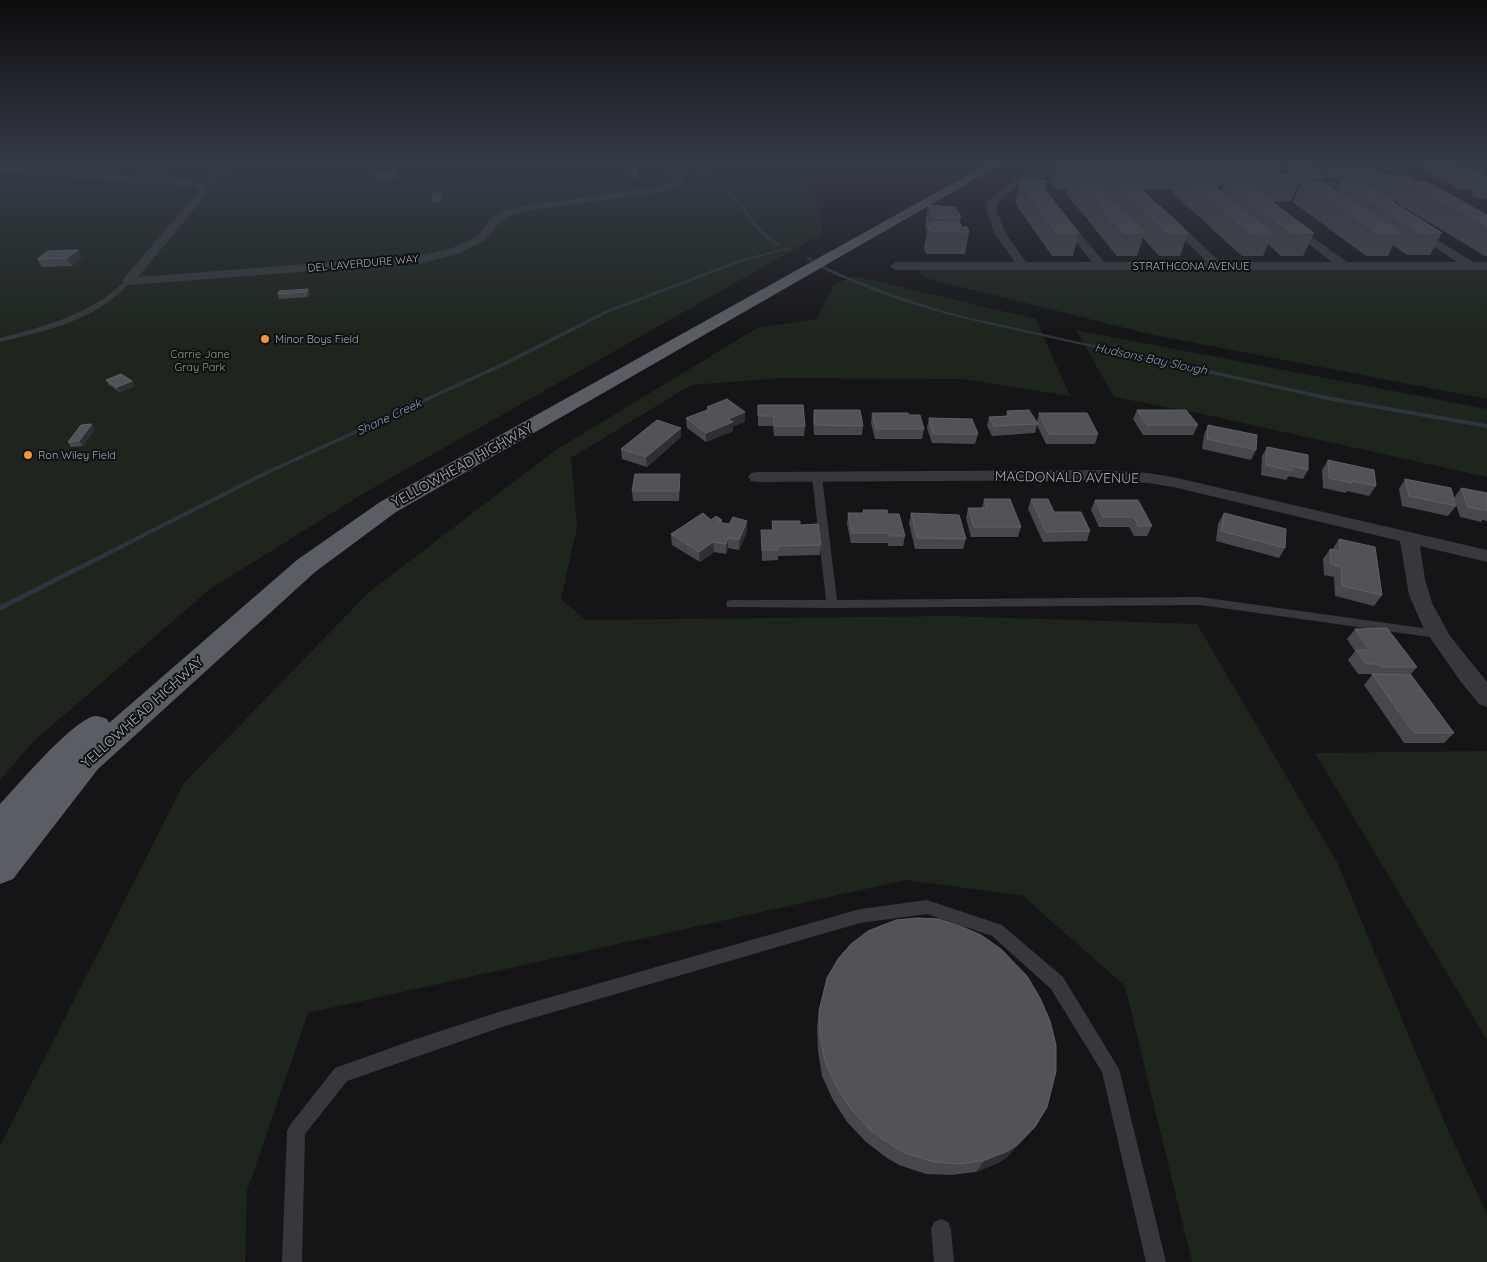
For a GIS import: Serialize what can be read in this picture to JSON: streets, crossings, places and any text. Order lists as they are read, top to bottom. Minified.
{"streets":{"highway":["YELLOWHEAD HIGHWAY"],"street":["DEL LAVERDURE WAY","STRATHCONA AVENUE","MACDONALD AVENUE"]},"water":["Hudsons Bay Slough","Shane Creek"],"parks":["Carrie Jane Gray Park"],"places":["Minor Boys Field","Ron Wiley Field"]}
